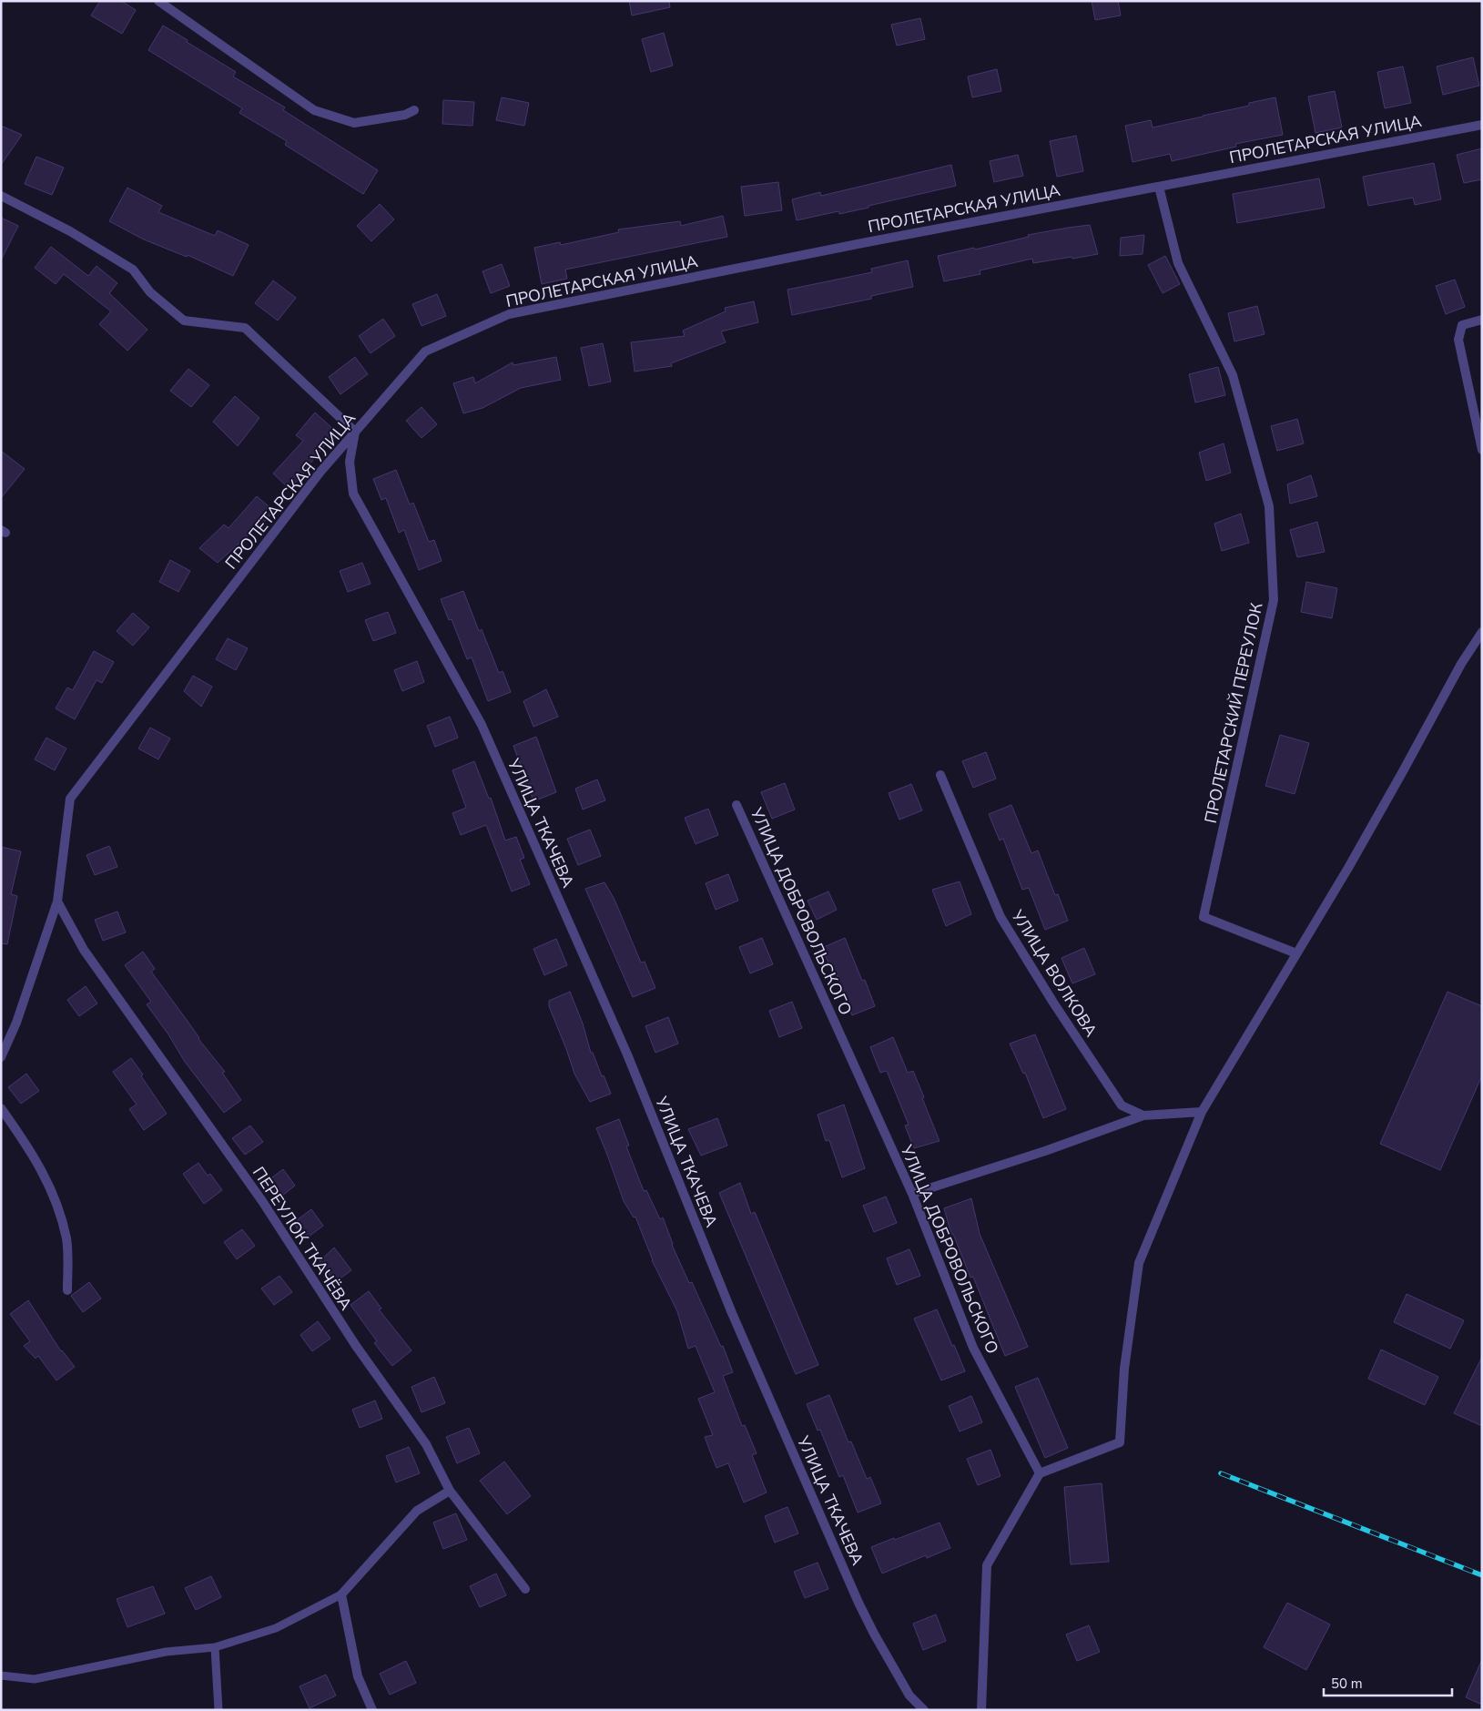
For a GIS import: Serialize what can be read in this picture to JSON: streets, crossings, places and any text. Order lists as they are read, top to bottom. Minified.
{"streets":{"street":["ПРОЛЕТАРСКАЯ УЛИЦА","ПРОЛЕТАРСКИЙ ПЕРЕУЛОК","УЛИЦА ТКАЧЕВА","УЛИЦА ДОБРОВОЛЬСКОГО","УЛИЦА ВОЛКОВА","ПЕРЕУЛОК ТКАЧЁВА"]},"crossings":[["ПРОЛЕТАРСКАЯ УЛИЦА","ПРОЛЕТАРСКИЙ ПЕРЕУЛОК"],["ПРОЛЕТАРСКАЯ УЛИЦА","УЛИЦА ТКАЧЕВА"],["ПРОЛЕТАРСКАЯ УЛИЦА","ПЕРЕУЛОК ТКАЧЁВА"]],"scale_bar":"50 m"}
